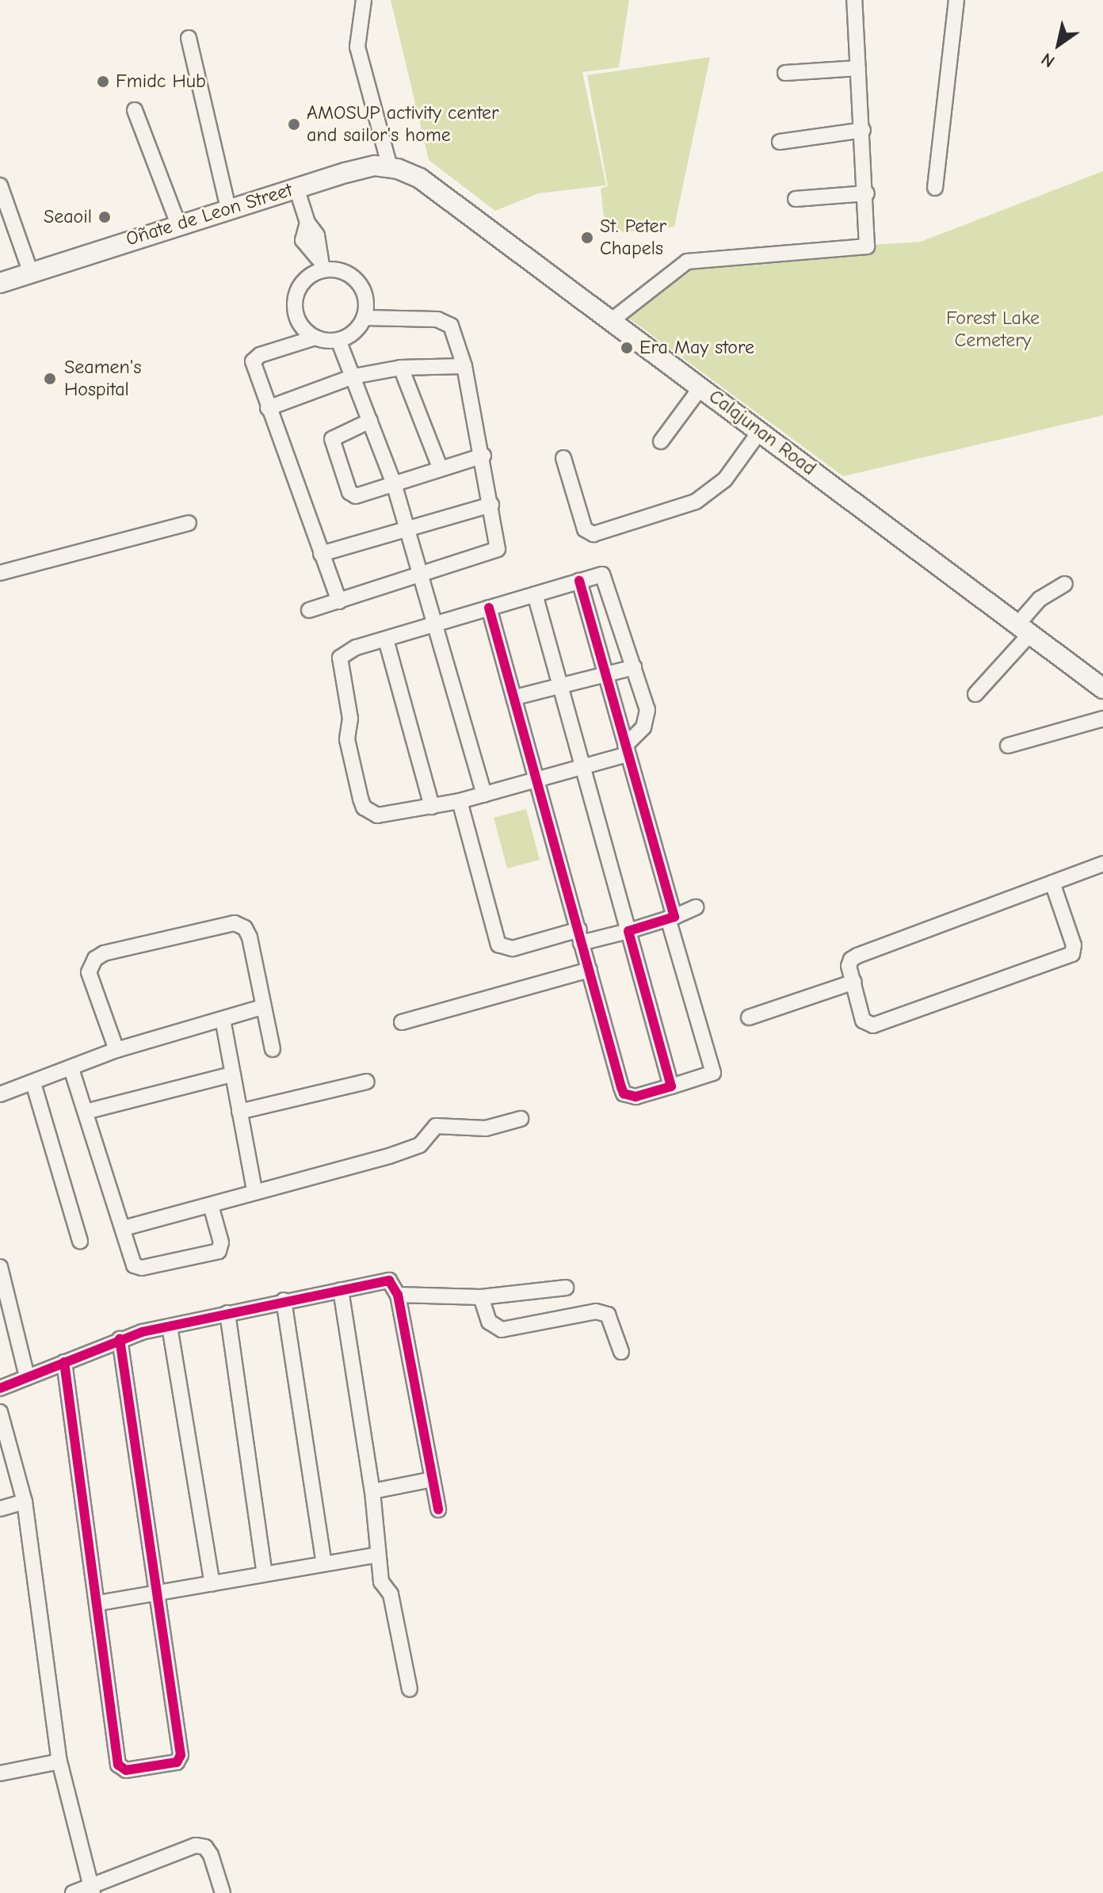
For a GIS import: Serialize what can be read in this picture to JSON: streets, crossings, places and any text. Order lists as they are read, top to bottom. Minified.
{"streets":{"main road":["Oñate de Leon Street","Calajunan Road"]},"crossings":[["Oñate de Leon Street","Calajunan Road"]],"parks":["Forest Lake Cemetery"],"places":["Fmidc Hub","AMOSUP activity center and sailor's home","Seaoil","St. Peter Chapels","Era May store","Seamen's Hospital"],"north":"bottom left"}
